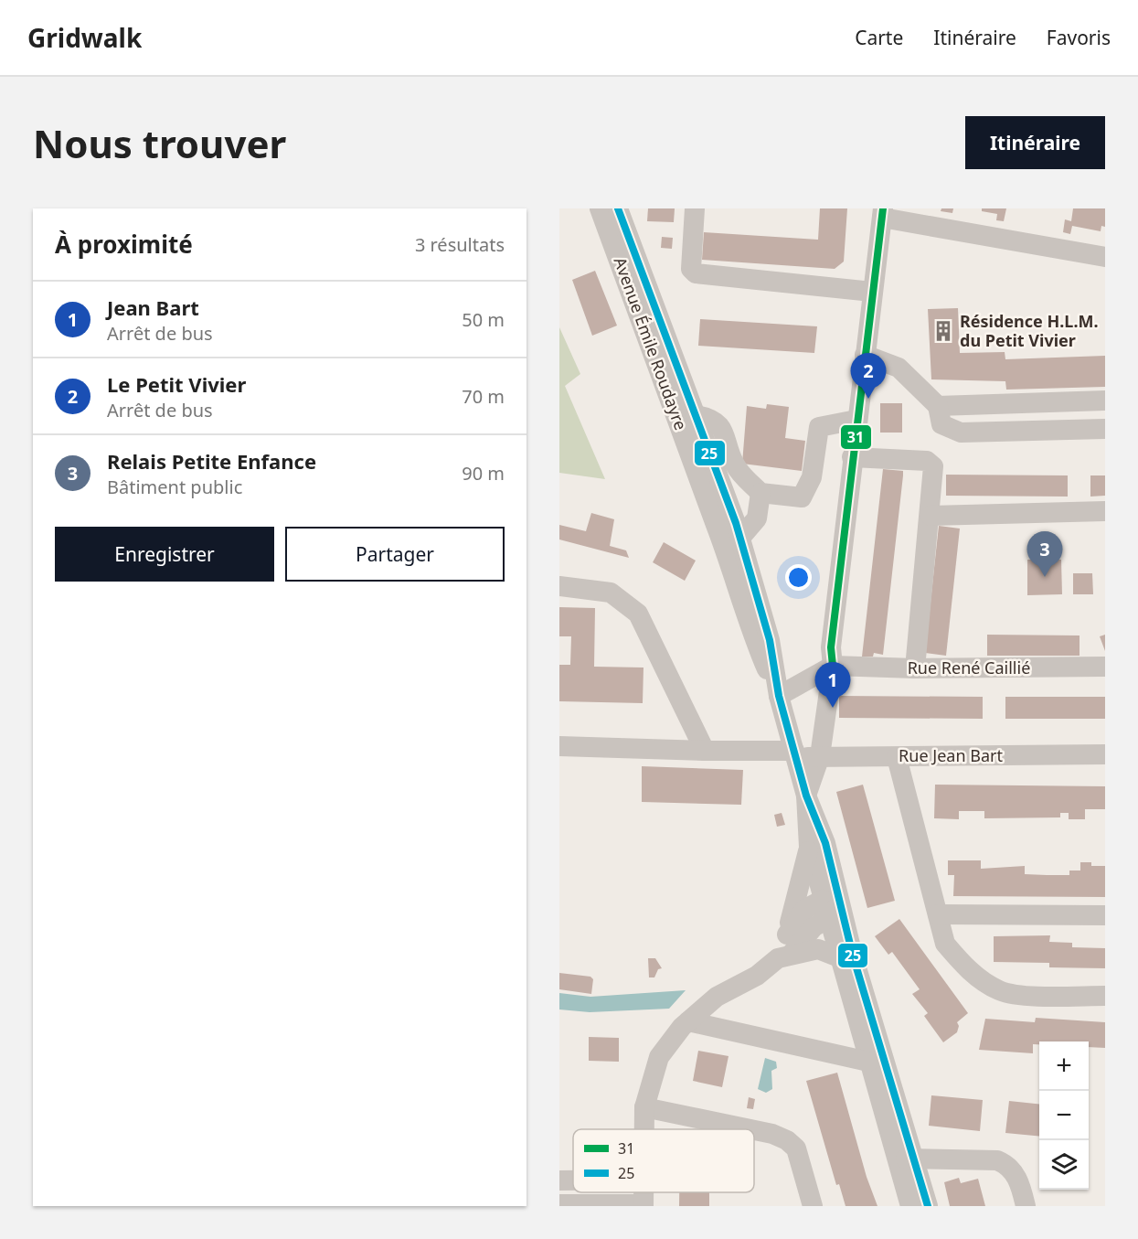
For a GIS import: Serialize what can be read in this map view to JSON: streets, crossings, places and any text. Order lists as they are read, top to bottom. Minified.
{"streets":{"street":["Avenue Émile Roudayre","Rue René Caillié","Rue Jean Bart"]},"crossings":[["Avenue Émile Roudayre","Rue Jean Bart"]],"places":{"building":["Résidence H.L.M. du Petit Vivier"]},"lines":["transit line 31","transit line 25"],"legend":["31","25"],"page":{"header":"Gridwalk","nav":["Carte","Itinéraire","Favoris"],"buttons":["Itinéraire",["Enregistrer","Partager"]],"title":"Nous trouver","heading":["À proximité","3 résultats"],"list":[{"mark":"1","name":"Jean Bart","note":"Arrêt de bus","value":"50 m"},{"mark":"2","name":"Le Petit Vivier","note":"Arrêt de bus","value":"70 m"},{"mark":"3","name":"Relais Petite Enfance","note":"Bâtiment public","value":"90 m"}],"pins":["2","3","1"],"map_buttons":["+","−"]}}
